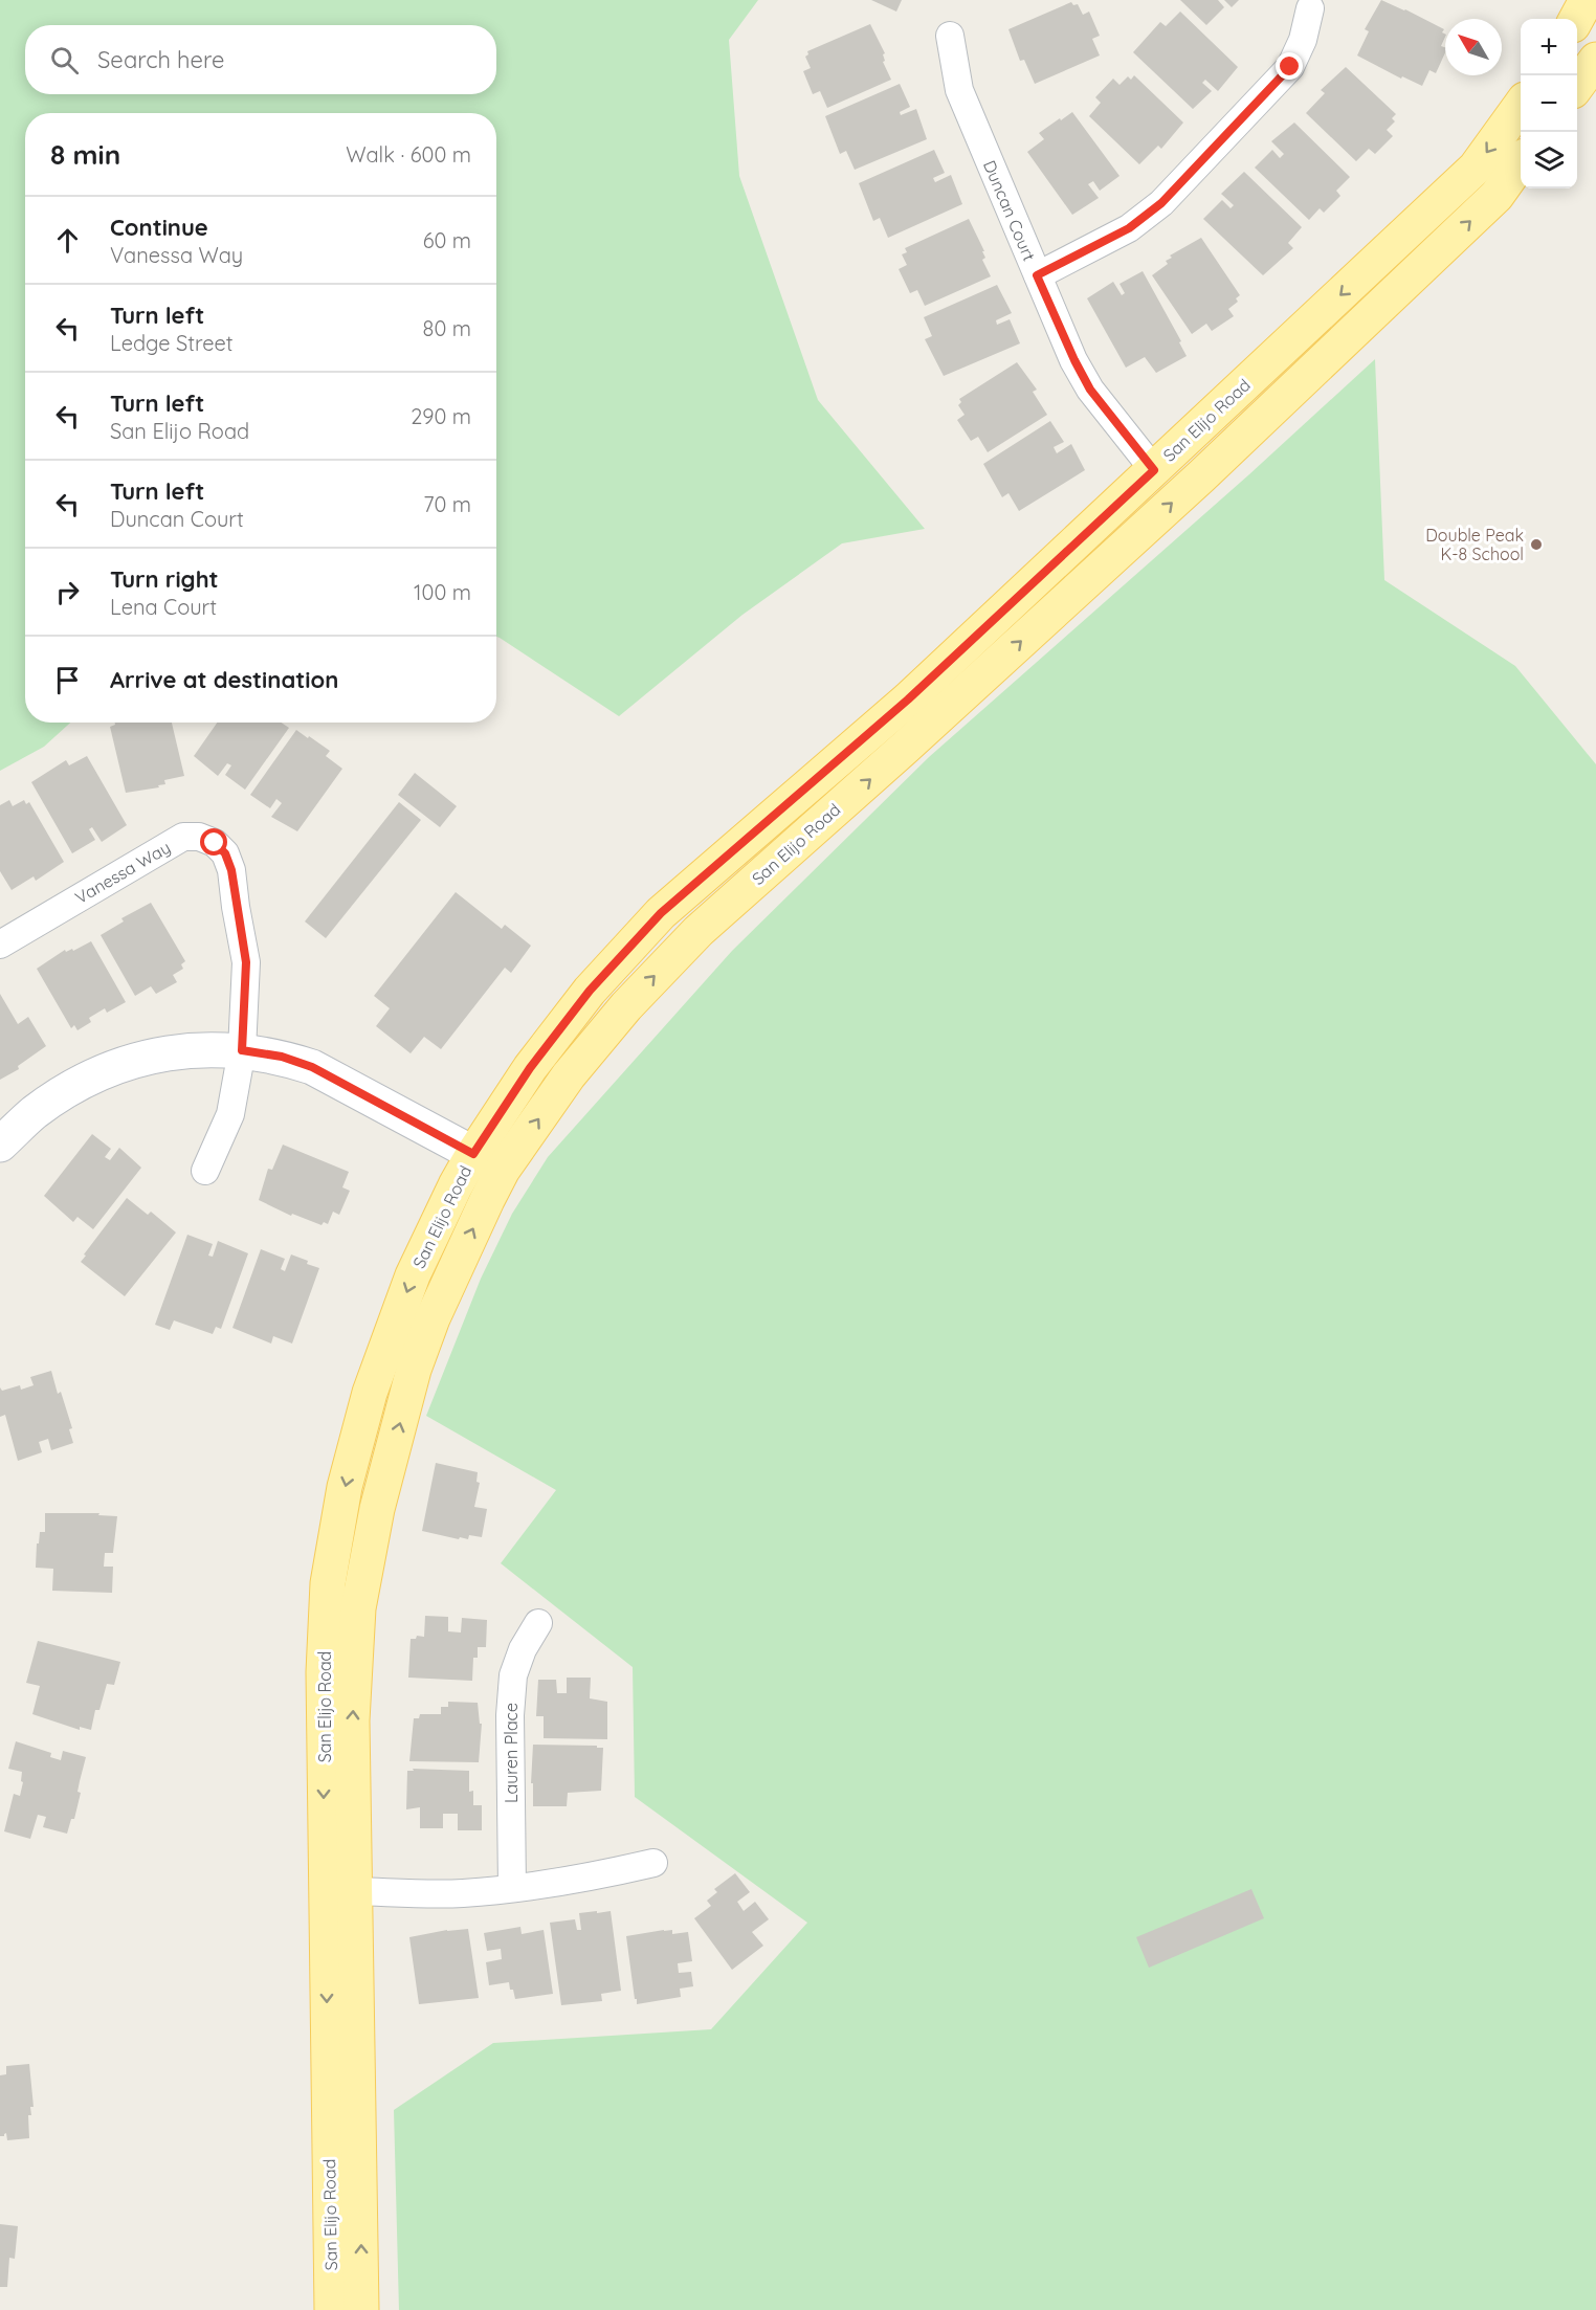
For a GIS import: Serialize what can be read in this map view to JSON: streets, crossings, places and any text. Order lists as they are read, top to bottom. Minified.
{"streets":{"main road":["San Elijo Road"],"street":["Duncan Court","Vanessa Way","Lauren Place"]},"crossings":[["Duncan Court","San Elijo Road"]],"places":["Double Peak K-8 School"],"north":"top left","page":{"map_buttons":["+","−"],"search":"Search here","heading":["8 min","Walk · 600 m"],"list":[["Continue","Vanessa Way","60 m"],["Turn left","Ledge Street","80 m"],["Turn left","San Elijo Road","290 m"],["Turn left","Duncan Court","70 m"],["Turn right","Lena Court","100 m"],"Arrive at destination"]}}
